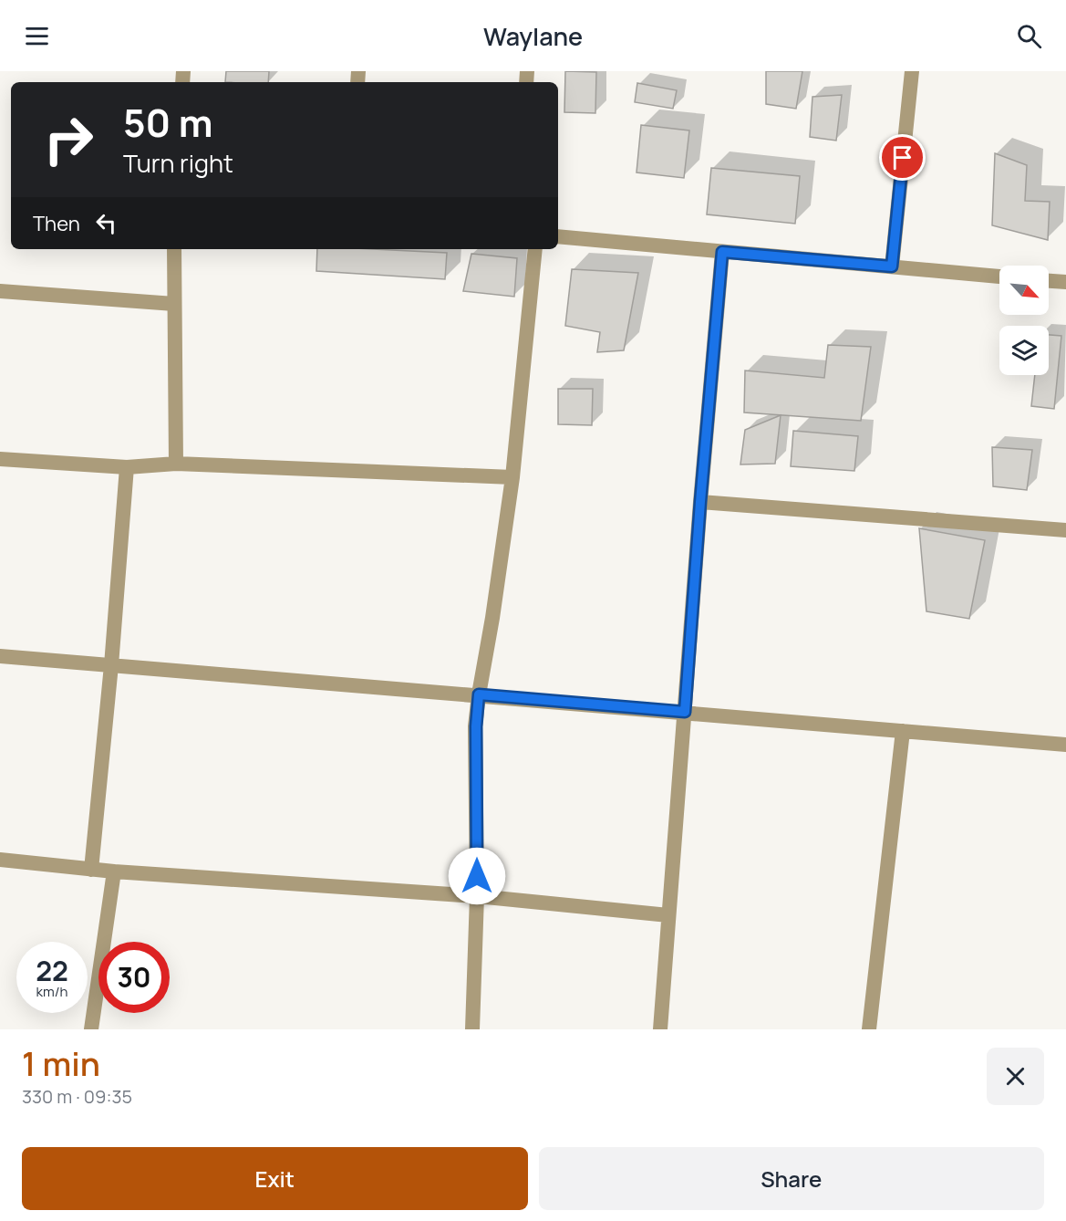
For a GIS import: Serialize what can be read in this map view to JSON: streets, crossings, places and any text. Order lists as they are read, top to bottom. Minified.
{"north":"bottom right","page":{"header":"Waylane","turn":["50 m","Turn right"],"then":"Then","speed":"22 km/h","limit":"30","heading":["1 min","330 m · 09:35"],"buttons":["Exit","Share"]}}
